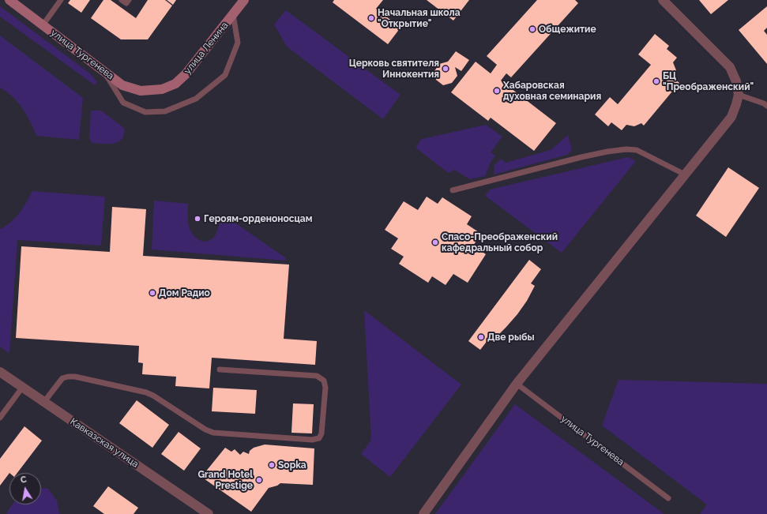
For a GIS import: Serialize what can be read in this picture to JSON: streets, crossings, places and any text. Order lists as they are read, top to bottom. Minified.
{"streets":{"main road":["улица Ленина","улица Тургенева"],"street":["Кавказская улица"]},"crossings":[["улица Ленина","улица Тургенева"]],"places":["Начальная школа \"Открытие\"","Общежитие","Церковь святителя Иннокентия","БЦ \"Преображенский\"","Хабаровская духовная семинария","Героям-орденоносцам","Спасо-Преображенский кафедральный собор","Дом Радио","Две рыбы","Sopka","Grand Hotel Prestige"],"north":"top"}
